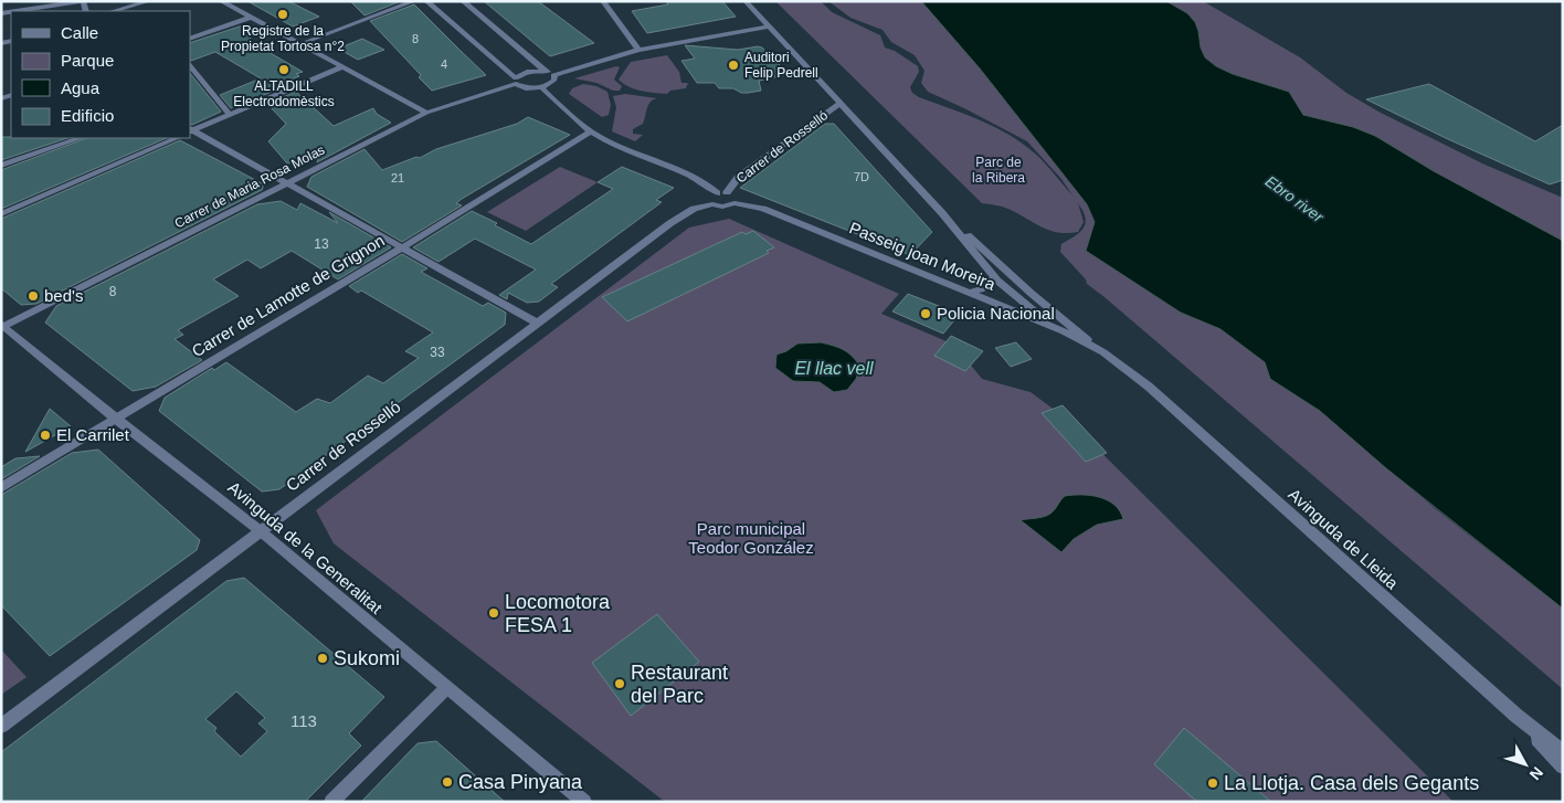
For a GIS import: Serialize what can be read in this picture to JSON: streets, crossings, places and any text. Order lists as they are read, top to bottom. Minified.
{"streets":{"street":["Carrer de Rosselló","Carrer de Maria Rosa Molas","Passeig joan Moreira","Carrer de Lamotte de Grignon","Avinguda de Lleida","Avinguda de la Generalitat"]},"crossings":[["Carrer de Rosselló","Passeig joan Moreira"],["Carrer de Rosselló","Avinguda de la Generalitat"],["Carrer de Maria Rosa Molas","Avinguda de la Generalitat"],["Passeig joan Moreira","Avinguda de Lleida"],["Carrer de Lamotte de Grignon","Avinguda de la Generalitat"]],"water":["Ebro river","El llac vell"],"parks":["Parc de la Ribera","Parc municipal Teodor González"],"places":["Registre de la Propietat Tortosa n°2","Auditori Felip Pedrell","ALTADILL Electrodomèstics","bed's","Policia Nacional","El Carrilet","Locomotora FESA 1","Sukomi","Restaurant del Parc","Casa Pinyana","La Llotja. Casa dels Gegants"],"house_numbers":["8","4","7D","21","13","8","33","113"],"legend":["Calle","Parque","Agua","Edificio"],"north":"bottom right"}
